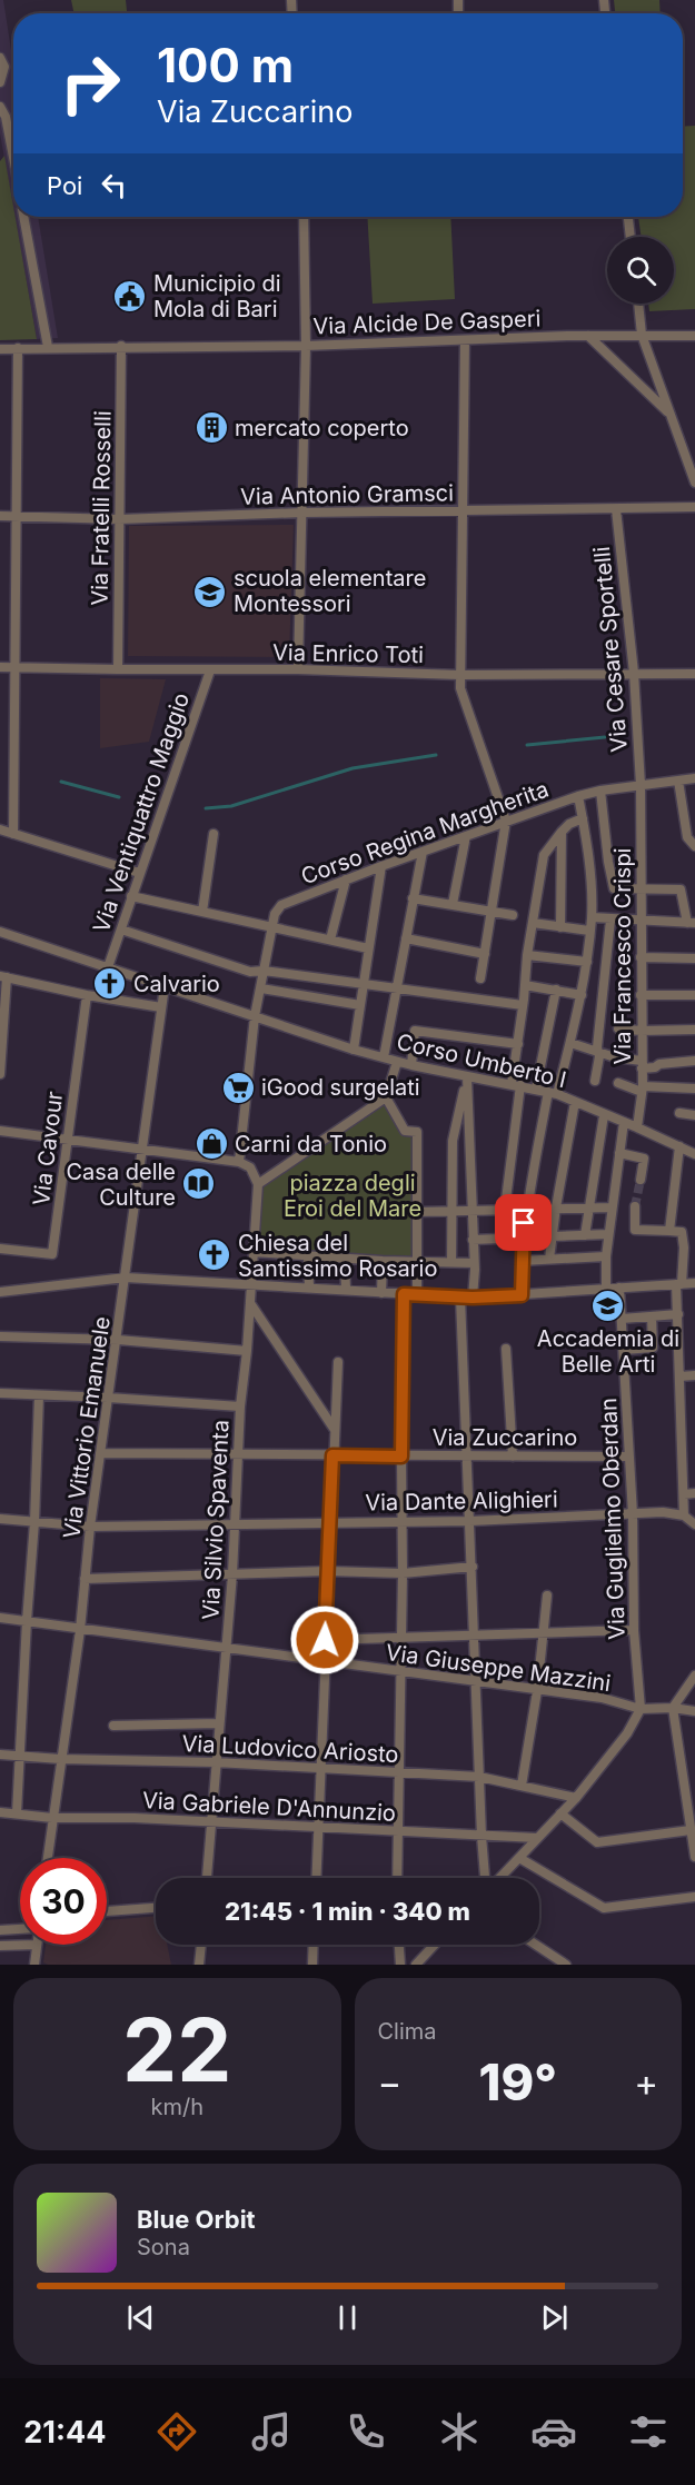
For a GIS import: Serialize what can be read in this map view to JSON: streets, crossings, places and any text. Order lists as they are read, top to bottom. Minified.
{"streets":{"street":["Via Alcide De Gasperi","Via Antonio Gramsci","Via Fratelli Rosselli","Via Cesare Sportelli","Via Enrico Toti","Via Ventiquattro Maggio","Corso Regina Margherita","Via Francesco Crispi","Corso Umberto I","Via Cavour","Via Vittorio Emanuele","Via Zuccarino","Via Dante Alighieri","Via Guglielmo Oberdan","Via Silvio Spaventa","Via Giuseppe Mazzini","Via Ludovico Ariosto","Via Gabriele D'Annunzio"]},"crossings":[["Via Alcide De Gasperi","Via Fratelli Rosselli"],["Via Antonio Gramsci","Via Fratelli Rosselli"],["Via Antonio Gramsci","Via Cesare Sportelli"],["Via Fratelli Rosselli","Via Enrico Toti"],["Via Cesare Sportelli","Via Enrico Toti"],["Via Cesare Sportelli","Corso Regina Margherita"],["Via Cesare Sportelli","Via Francesco Crispi"],["Via Enrico Toti","Via Ventiquattro Maggio"],["Via Ventiquattro Maggio","Corso Umberto I"],["Corso Regina Margherita","Via Francesco Crispi"],["Corso Regina Margherita","Corso Umberto I"],["Via Francesco Crispi","Corso Umberto I"],["Corso Umberto I","Via Vittorio Emanuele"],["Via Vittorio Emanuele","Via Zuccarino"],["Via Vittorio Emanuele","Via Dante Alighieri"],["Via Vittorio Emanuele","Via Giuseppe Mazzini"],["Via Vittorio Emanuele","Via Ludovico Ariosto"],["Via Vittorio Emanuele","Via Gabriele D'Annunzio"],["Via Zuccarino","Via Guglielmo Oberdan"],["Via Zuccarino","Via Silvio Spaventa"],["Via Dante Alighieri","Via Guglielmo Oberdan"],["Via Dante Alighieri","Via Silvio Spaventa"],["Via Guglielmo Oberdan","Via Giuseppe Mazzini"],["Via Silvio Spaventa","Via Giuseppe Mazzini"],["Via Silvio Spaventa","Via Ludovico Ariosto"],["Via Silvio Spaventa","Via Gabriele D'Annunzio"]],"parks":["piazza degli Eroi del Mare"],"places":{"public building":["Municipio di Mola di Bari"],"building":["mercato coperto"],"school or university":["scuola elementare Montessori","Accademia di Belle Arti"],"church":["Calvario","Chiesa del Santissimo Rosario"],"supermarket":["iGood surgelati"],"shop":["Carni da Tonio"],"library":["Casa delle Culture"]},"page":{"turn":["100 m","Via Zuccarino"],"then":"Poi","limit":"30","trip":"21:45 · 1 min · 340 m","tile":[["22","km/h"],"Clima"],"heat":["−","19°","+"],"song":["Blue Orbit","Sona"],"tabs":"21:44"}}
